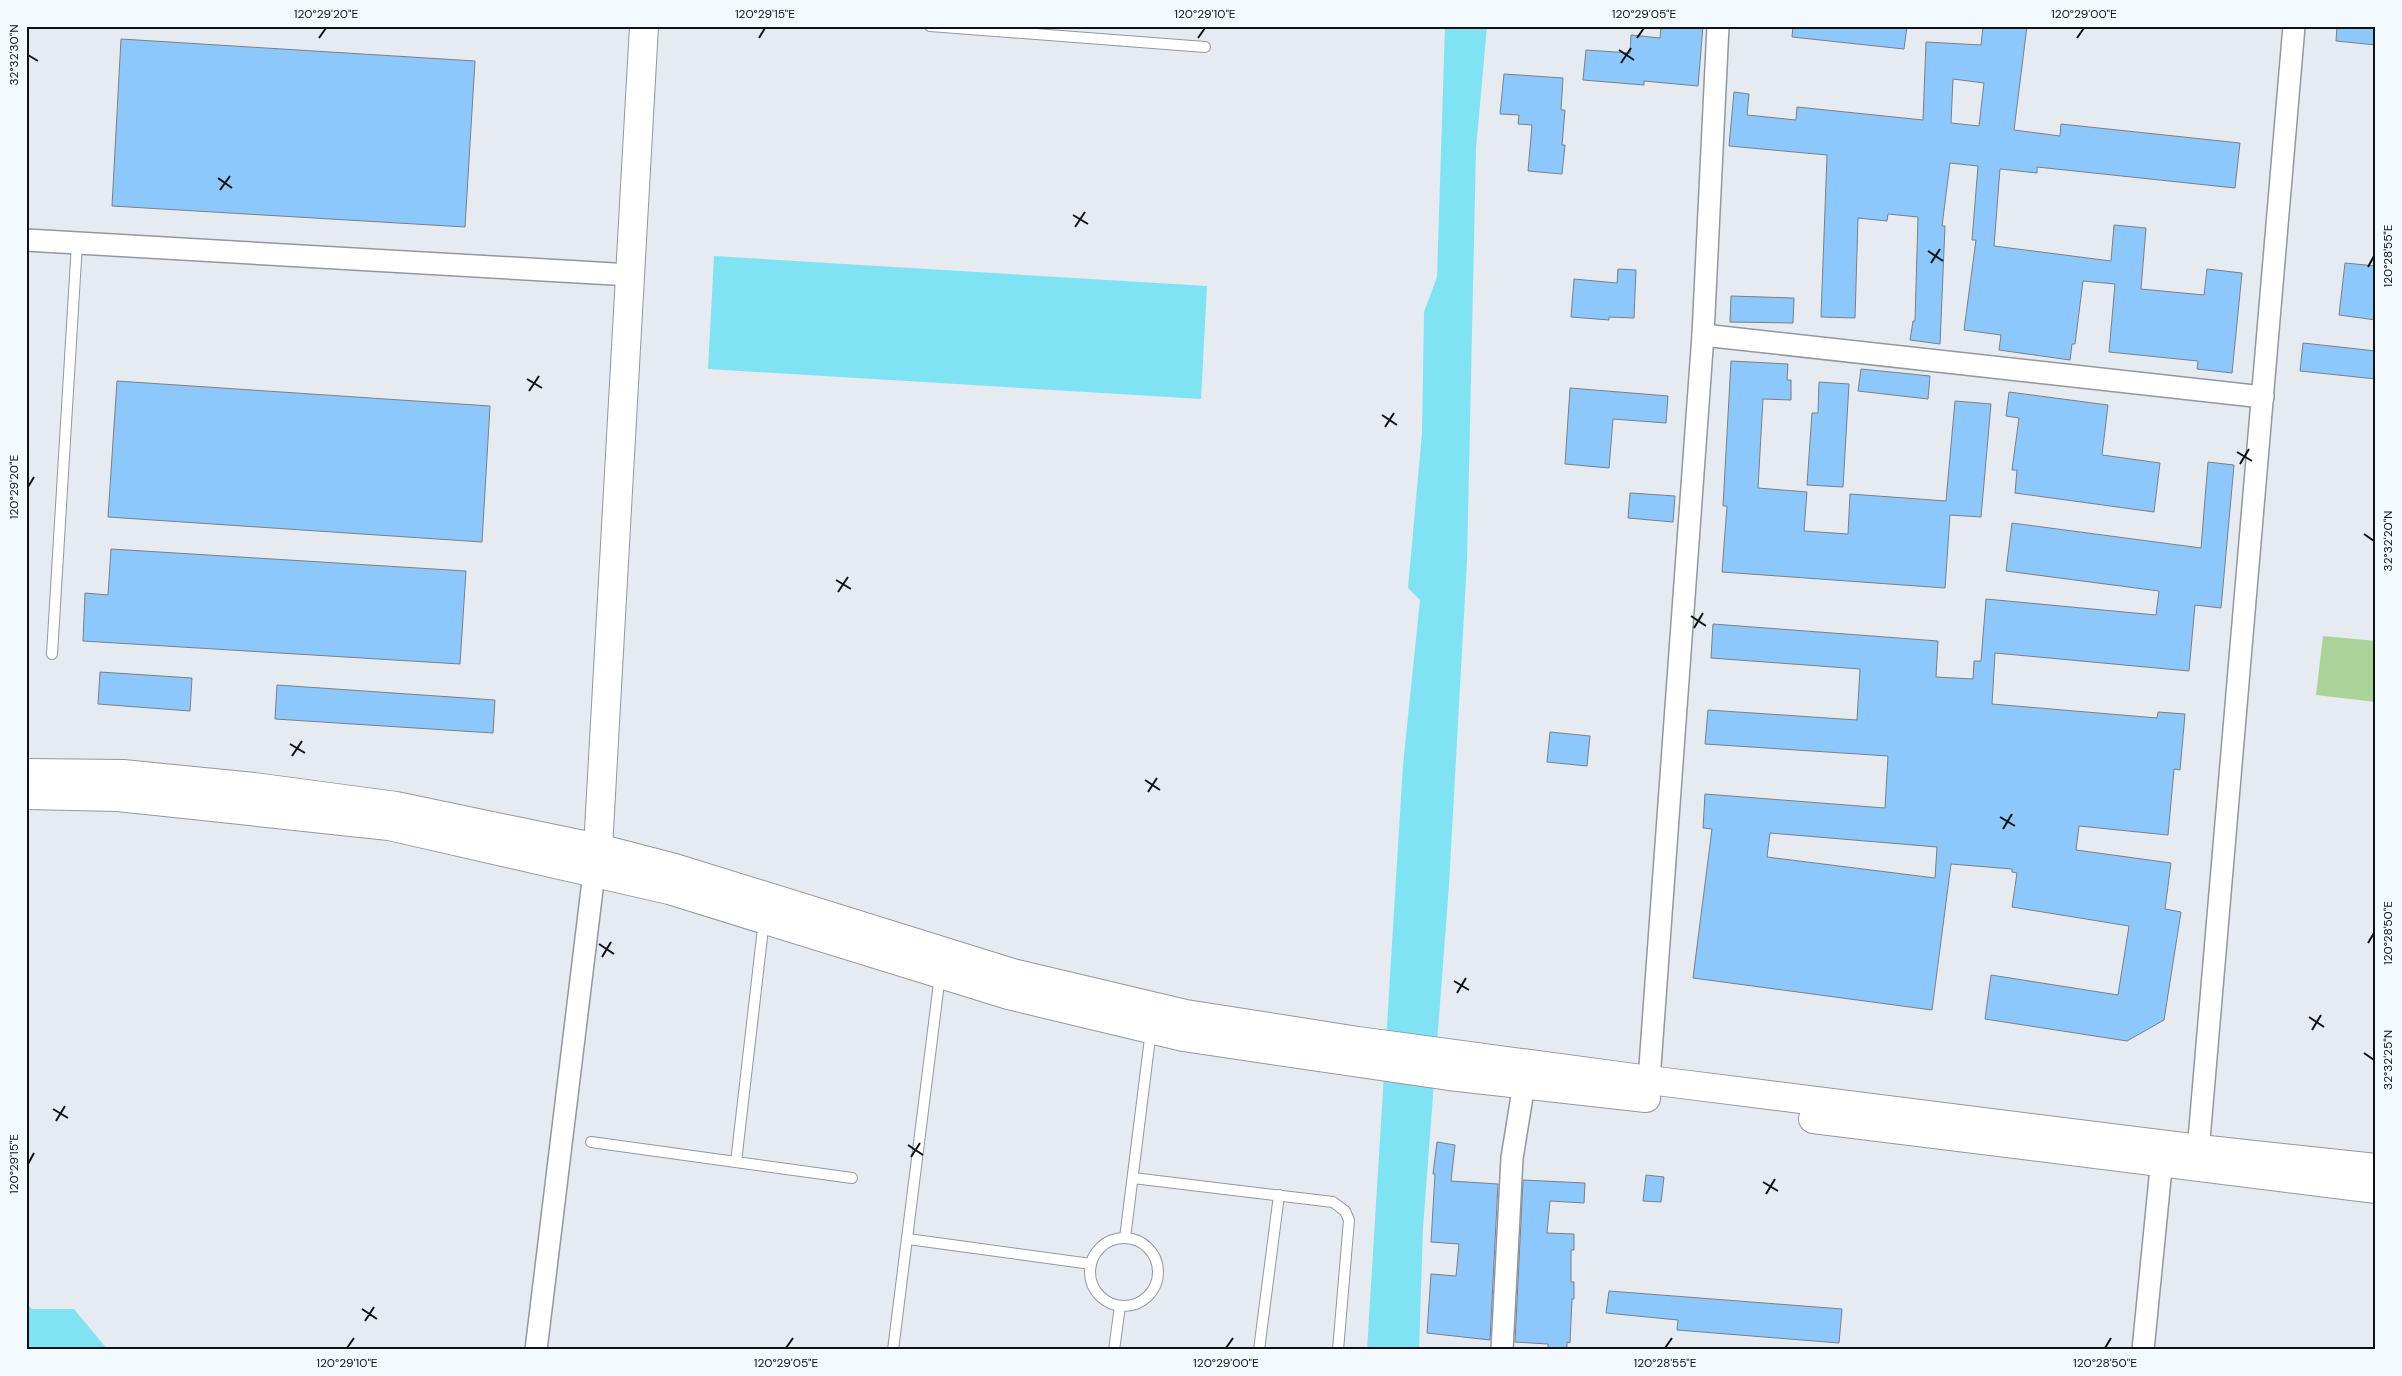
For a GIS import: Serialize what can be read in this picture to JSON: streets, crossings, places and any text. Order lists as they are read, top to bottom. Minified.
{"coordinates":["120°29'20\"E","120°29'15\"E","120°29'10\"E","120°29'05\"E","120°29'00\"E","32°32'30\"N","120°28'55\"E","32°32'20\"N","120°28'50\"E","32°32'25\"N"]}
